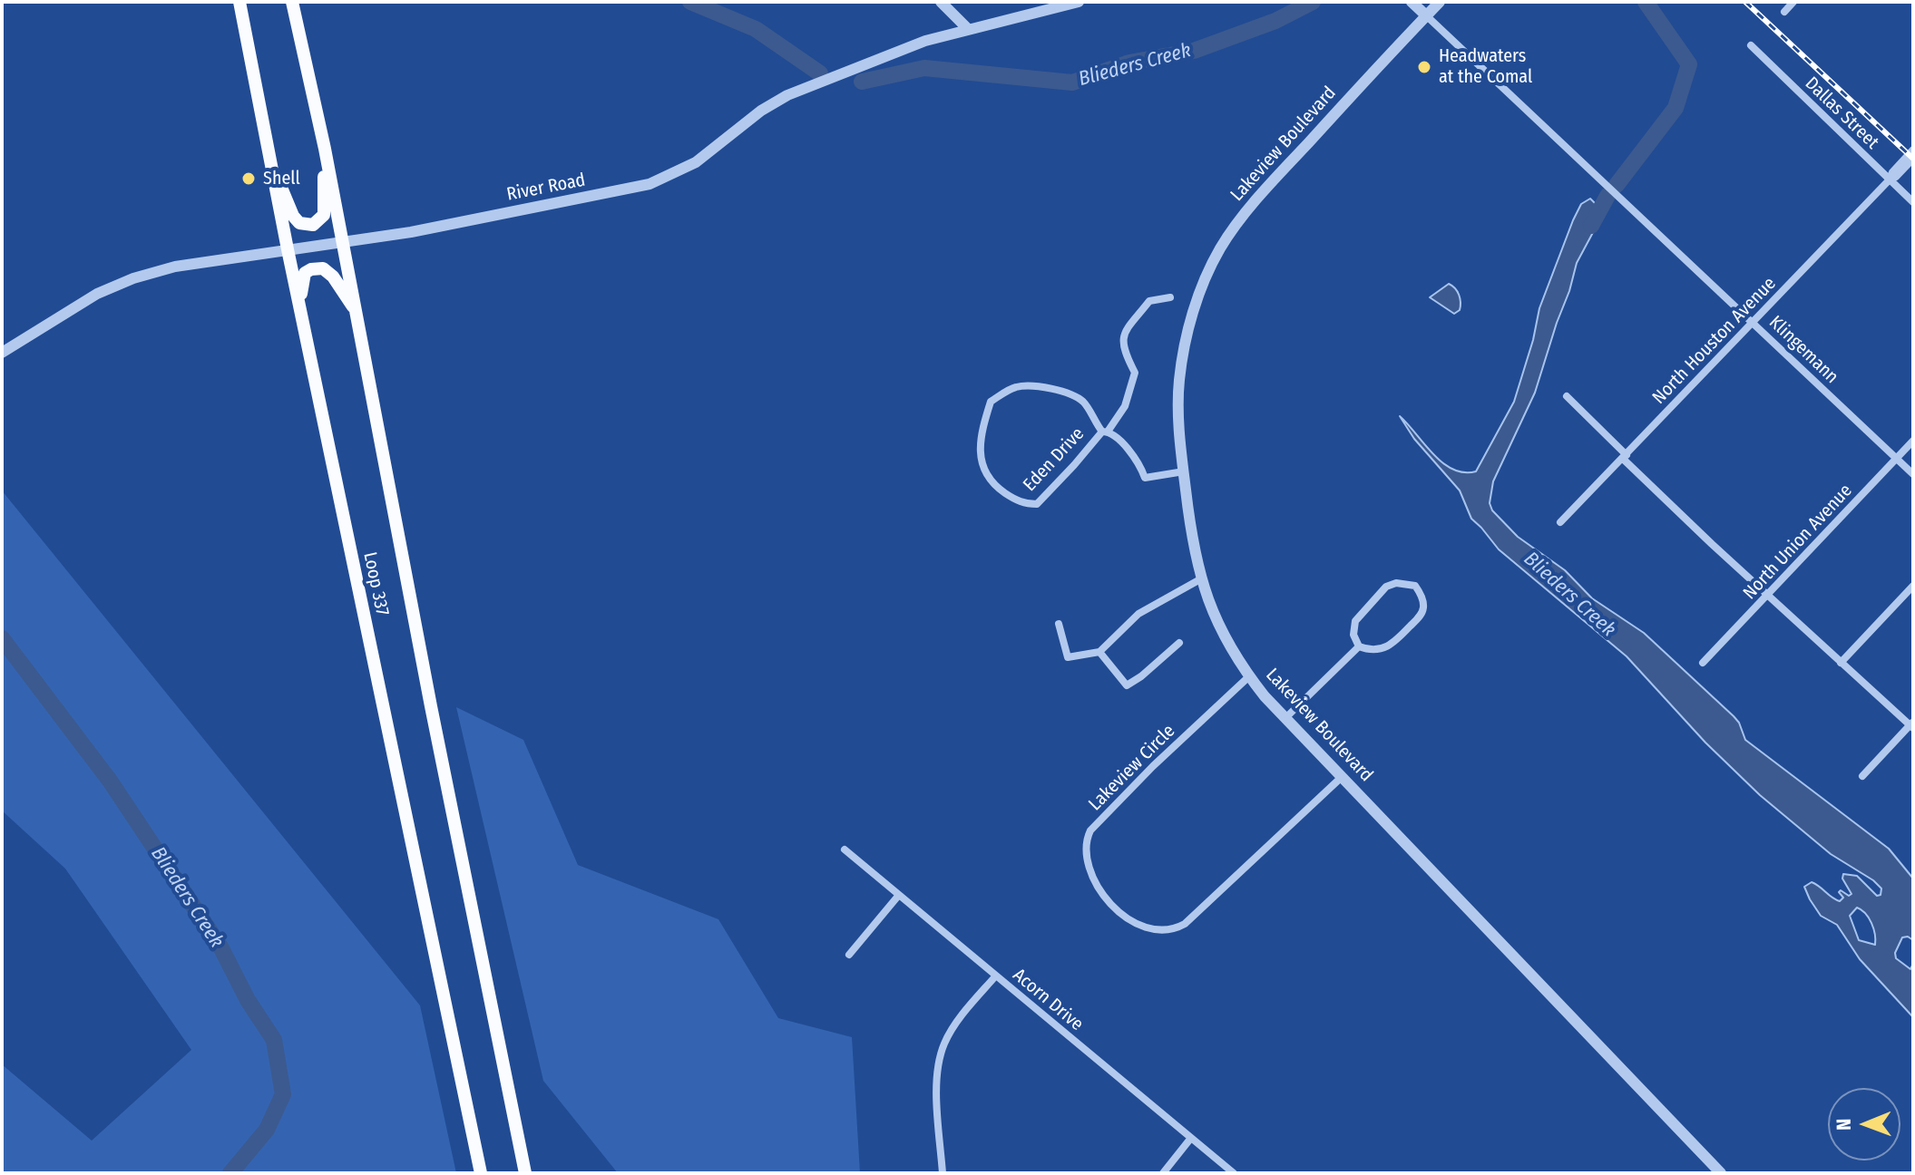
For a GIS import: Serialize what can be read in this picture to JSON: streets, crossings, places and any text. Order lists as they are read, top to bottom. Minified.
{"streets":{"main road":["Loop 337"],"street":["Dallas Street","Lakeview Boulevard","River Road","North Houston Avenue","Klingemann","Eden Drive","North Union Avenue","Lakeview Circle","Acorn Drive"]},"crossings":[["Dallas Street","North Houston Avenue"],["Lakeview Boulevard","Klingemann"],["Lakeview Boulevard","Eden Drive"],["Lakeview Boulevard","Lakeview Circle"],["River Road","Loop 337"],["North Houston Avenue","Klingemann"],["Klingemann","North Union Avenue"]],"water":["Blieders Creek"],"places":["Headwaters at the Comal","Shell"],"north":"left"}
